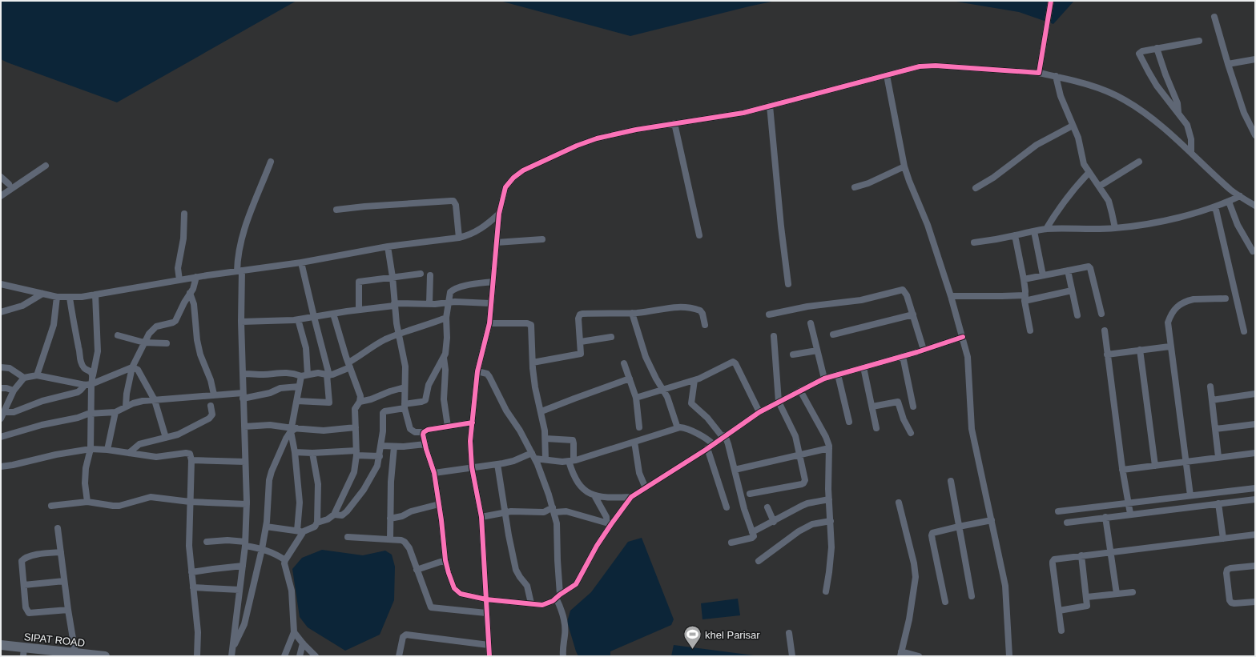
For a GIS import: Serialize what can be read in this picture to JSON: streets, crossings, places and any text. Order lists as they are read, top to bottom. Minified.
{"streets":{"highway":["SIPAT ROAD"]},"places":{"sports":["khel Parisar"]}}
